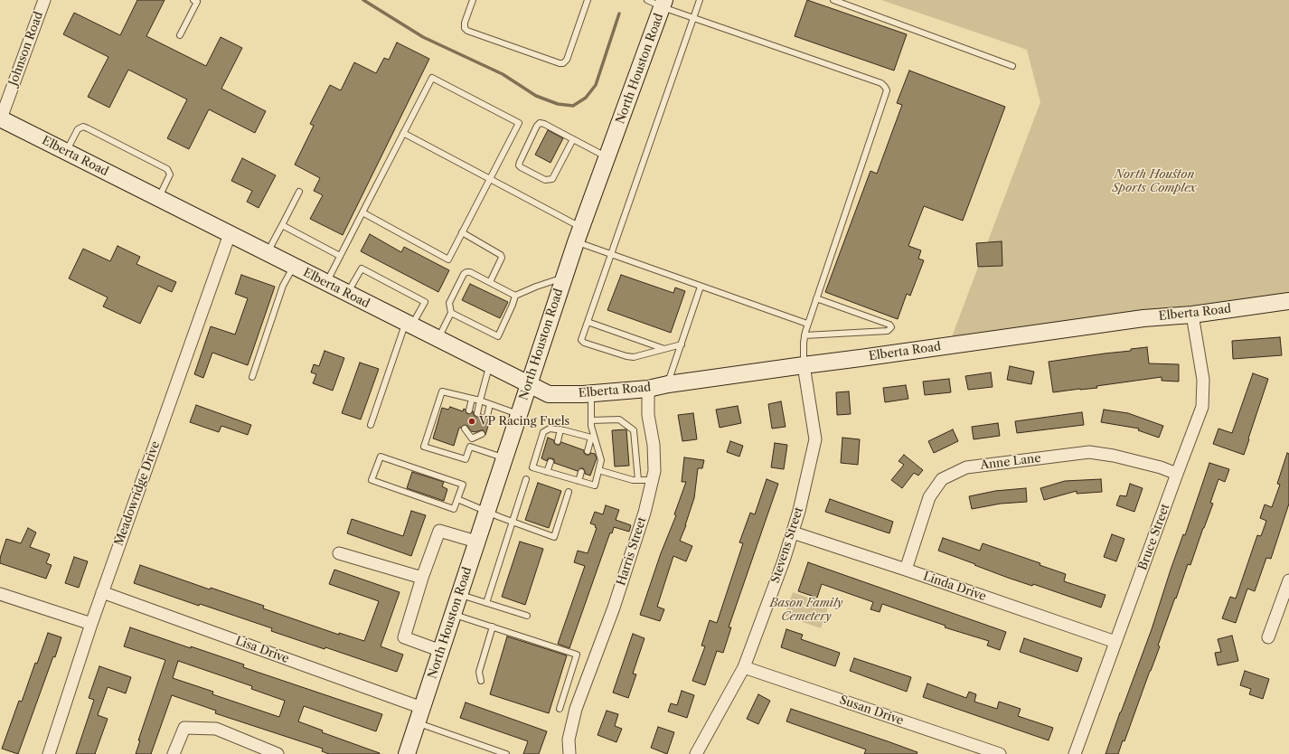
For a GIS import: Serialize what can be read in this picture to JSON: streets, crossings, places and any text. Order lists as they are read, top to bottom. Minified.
{"streets":{"street":["Johnson Road","North Houston Road","Elberta Road","Anne Lane","Meadowridge Drive","Bruce Street","Stevens Street","Harris Street","Linda Drive","Lisa Drive","Susan Drive"]},"crossings":[["Johnson Road","Elberta Road"],["North Houston Road","Elberta Road"],["North Houston Road","Lisa Drive"],["Elberta Road","Meadowridge Drive"],["Elberta Road","Bruce Street"],["Elberta Road","Stevens Street"],["Elberta Road","Harris Street"],["Anne Lane","Bruce Street"],["Anne Lane","Linda Drive"],["Meadowridge Drive","Lisa Drive"],["Bruce Street","Linda Drive"],["Stevens Street","Linda Drive"],["Stevens Street","Susan Drive"]],"parks":["North Houston Sports Complex","Bason Family Cemetery"],"places":["VP Racing Fuels"]}
